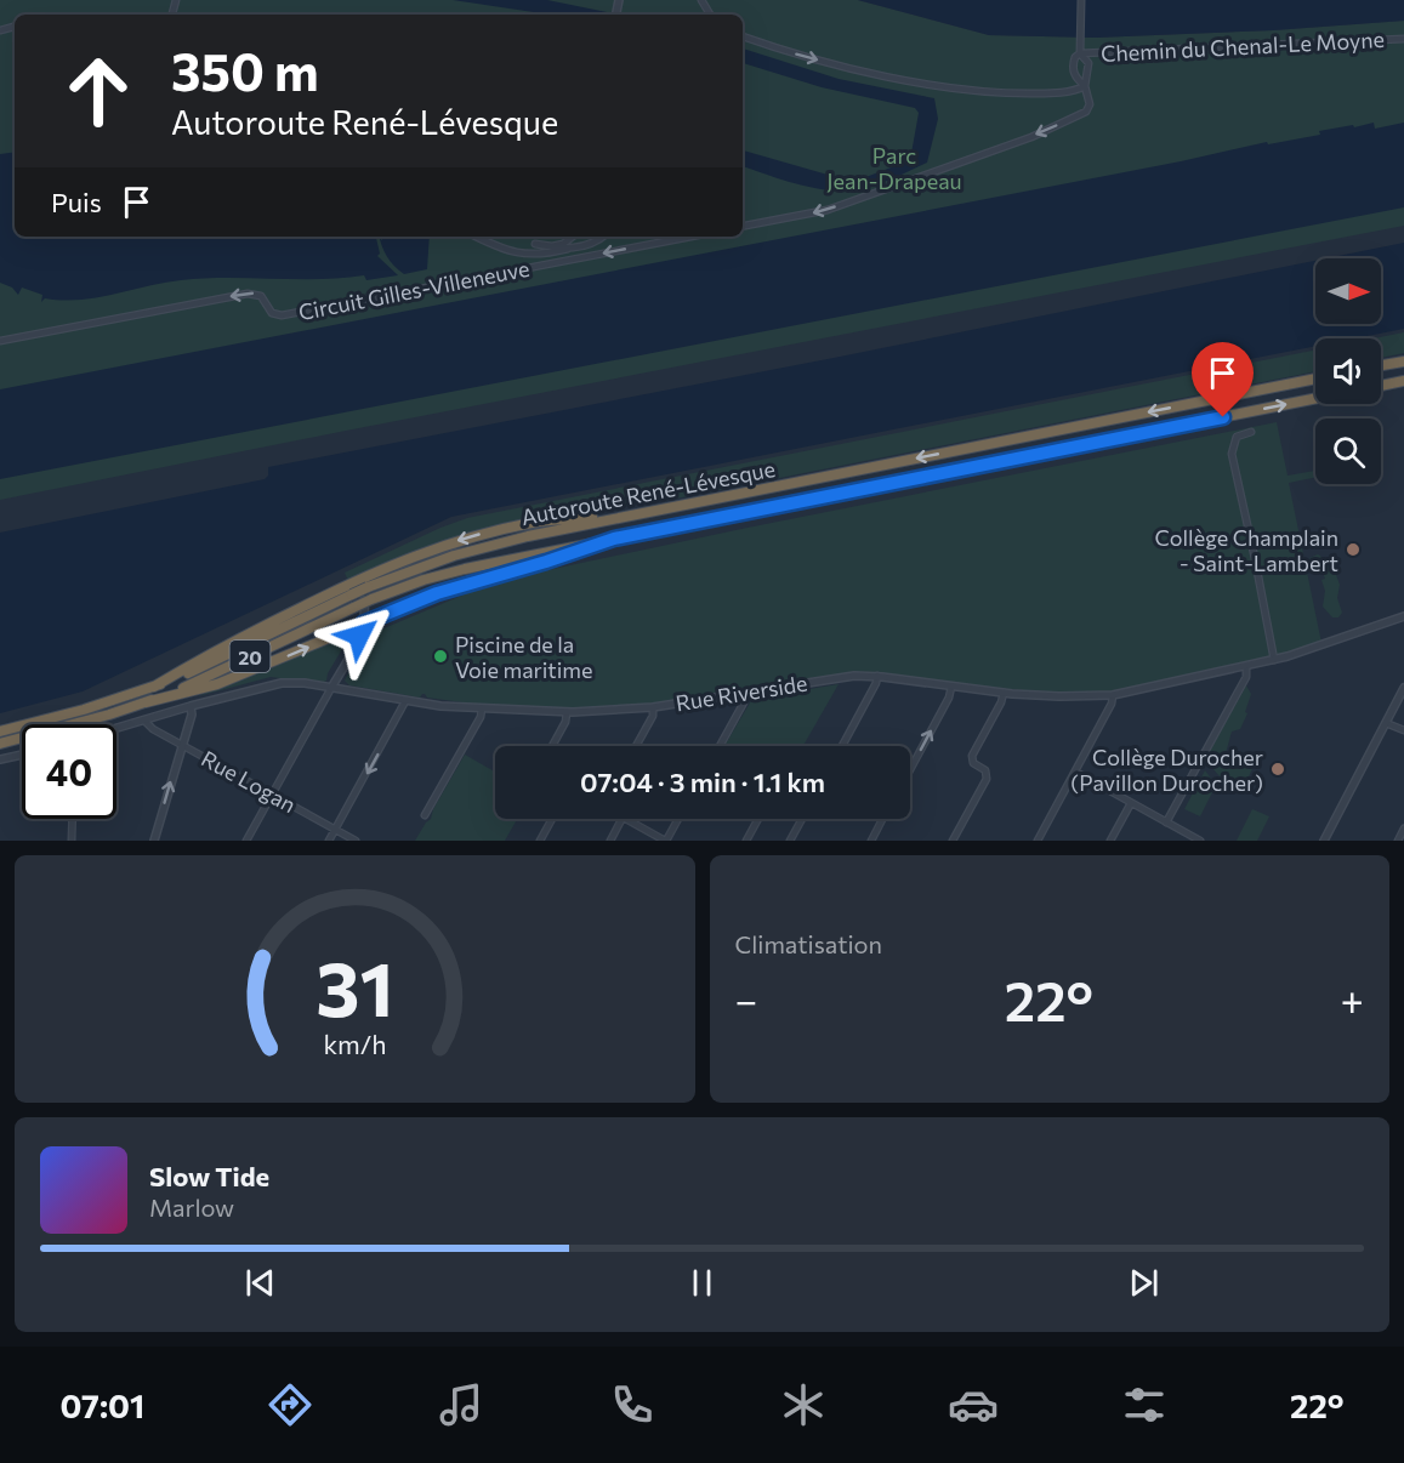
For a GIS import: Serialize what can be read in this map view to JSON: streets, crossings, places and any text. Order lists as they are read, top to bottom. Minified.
{"streets":{"highway":["Autoroute René-Lévesque","20"],"street":["Chemin du Chenal-Le Moyne","Circuit Gilles-Villeneuve","Rue Riverside","Rue Logan"]},"crossings":[["Rue Riverside","Rue Logan"]],"one_way":["Circuit Gilles-Villeneuve"],"parks":["Parc Jean-Drapeau"],"places":["Collège Champlain - Saint-Lambert","Piscine de la Voie maritime","Collège Durocher (Pavillon Durocher)"],"north":"right","page":{"turn":["350 m","Autoroute René-Lévesque"],"then":"Puis","limit":"40","trip":"07:04 · 3 min · 1.1 km","tile":"Climatisation","heat":["−","22°","+"],"song":["Slow Tide","Marlow"],"tabs":["07:01","22°"],"gauge":["31","km/h"]}}
